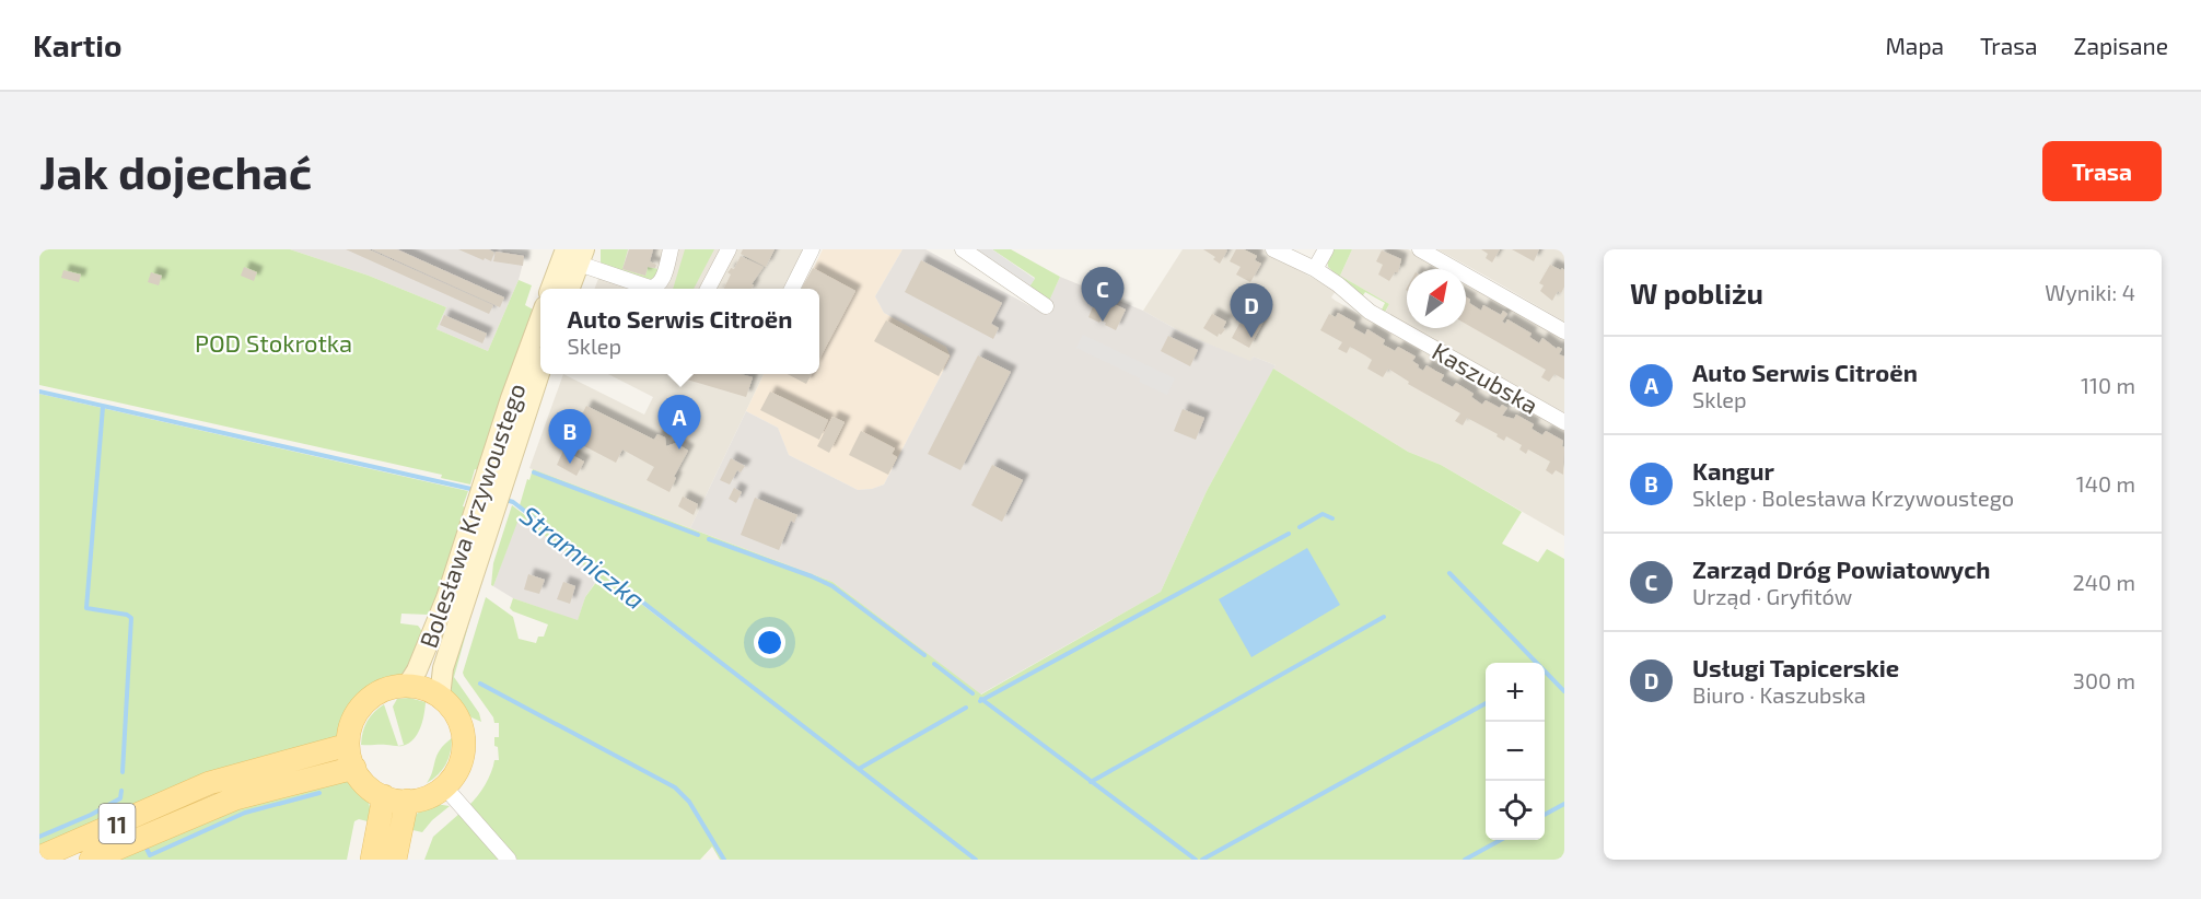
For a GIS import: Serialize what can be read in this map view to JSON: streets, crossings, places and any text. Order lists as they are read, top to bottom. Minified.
{"streets":{"main road":["Bolesława Krzywoustego","11"],"street":["Kaszubska"]},"crossings":[["Bolesława Krzywoustego","11"]],"water":["Stramniczka"],"parks":["POD Stokrotka"],"north":"top right","page":{"header":"Kartio","nav":["Mapa","Trasa","Zapisane"],"buttons":"Trasa","title":"Jak dojechać","heading":["W pobliżu","Wyniki: 4"],"pins":["C","D","A","B"],"popup":["Auto Serwis Citroën","Sklep"],"list":[{"mark":"A","name":"Auto Serwis Citroën","note":"Sklep","value":"110 m"},{"mark":"B","name":"Kangur","note":"Sklep · Bolesława Krzywoustego","value":"140 m"},{"mark":"C","name":"Zarząd Dróg Powiatowych","note":"Urząd · Gryfitów","value":"240 m"},{"mark":"D","name":"Usługi Tapicerskie","note":"Biuro · Kaszubska","value":"300 m"}],"map_buttons":["+","−"]}}
